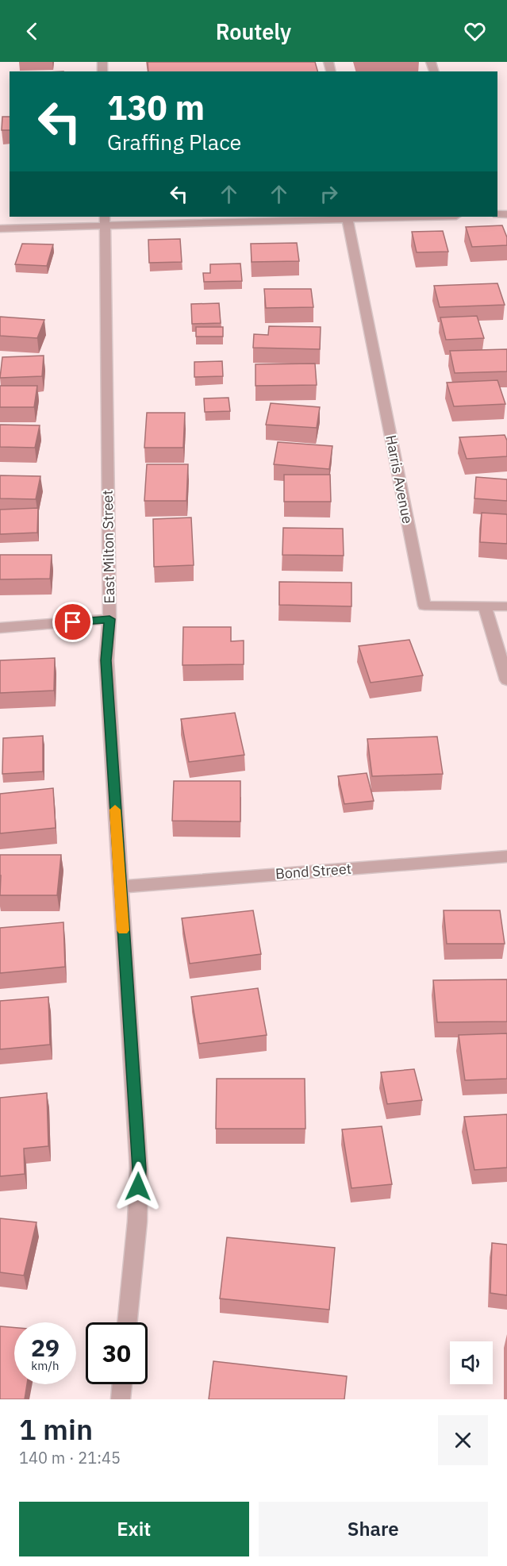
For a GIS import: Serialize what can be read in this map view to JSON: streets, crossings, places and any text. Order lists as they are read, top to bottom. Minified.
{"streets":{"street":["Harris Avenue","East Milton Street","Bond Street"]},"crossings":[["East Milton Street","Bond Street"]],"page":{"header":"Routely","turn":["130 m","Graffing Place"],"speed":"29 km/h","limit":"30","heading":["1 min","140 m · 21:45"],"buttons":["Exit","Share"]}}
